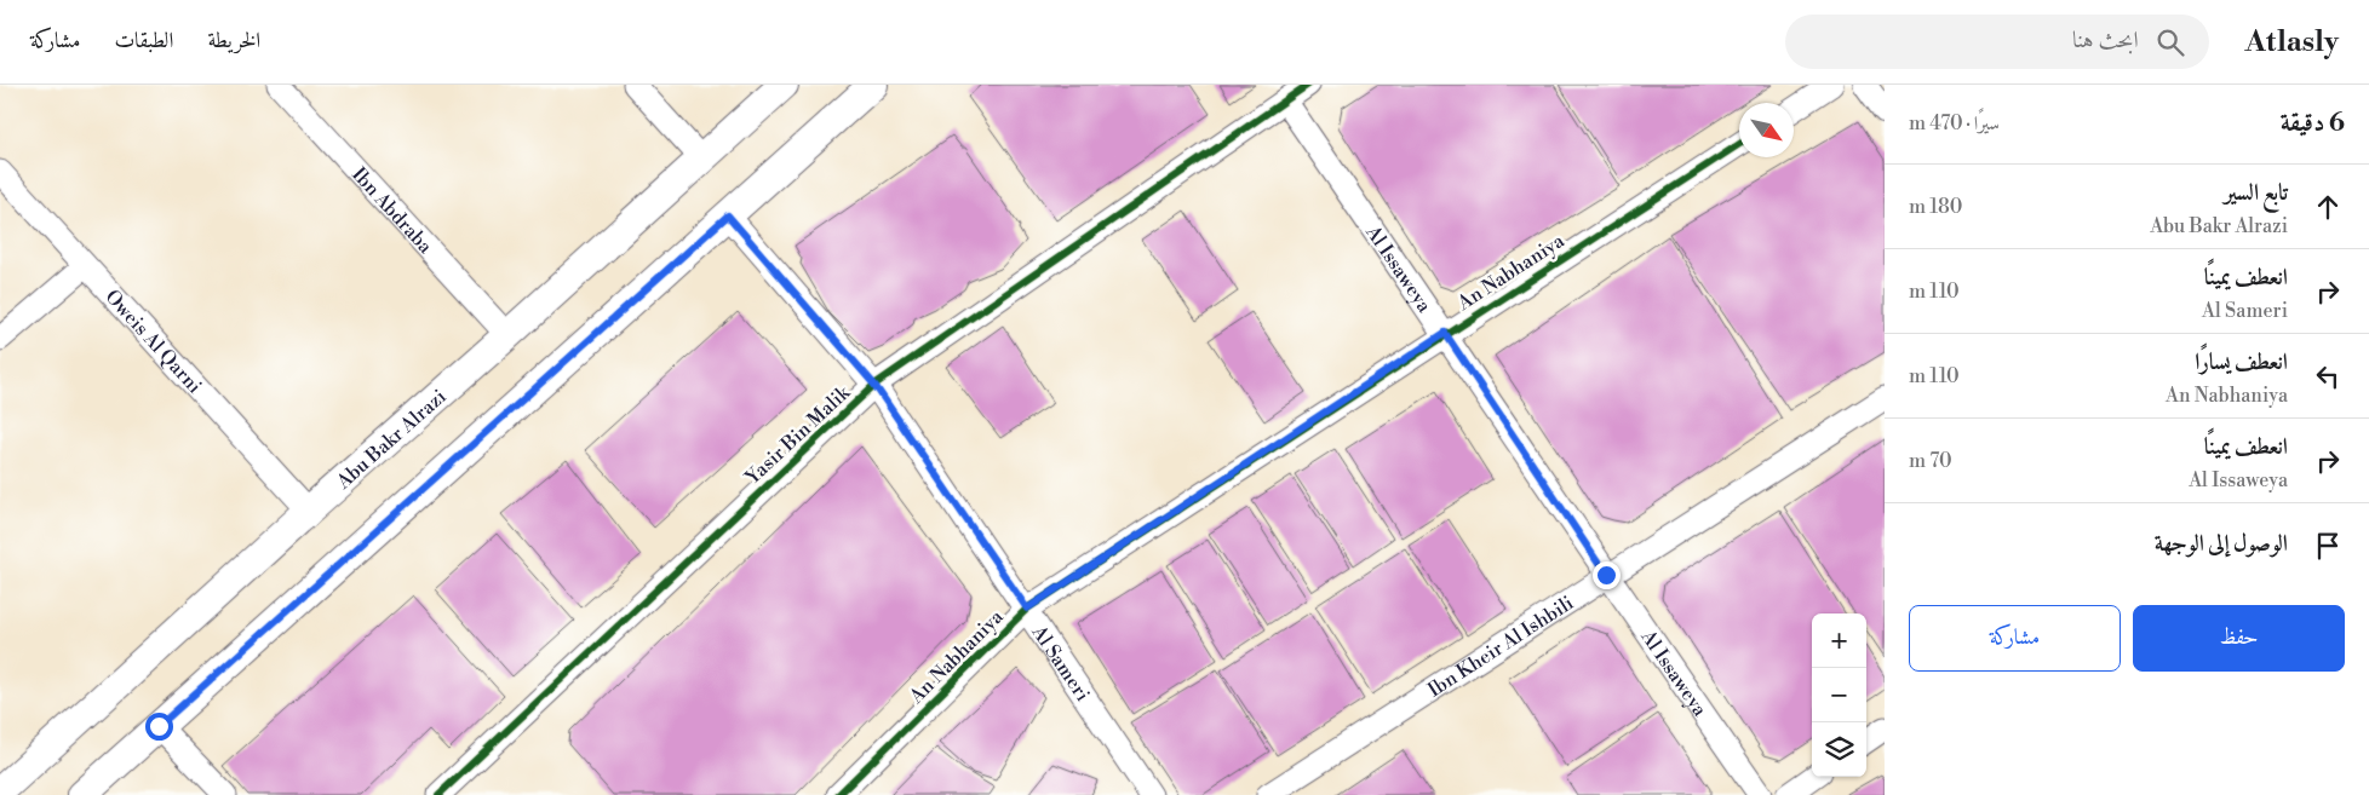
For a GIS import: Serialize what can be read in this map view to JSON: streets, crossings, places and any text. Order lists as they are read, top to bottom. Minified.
{"streets":{"street":["Ibn Abdraba","Al Issaweya","An Nabhaniya","Oweis Al Qarni","Yasir Bin Malik","Abu Bakr Alrazi","Ibn Kheir Al Ishbili","Al Sameri"]},"crossings":[["Ibn Abdraba","Abu Bakr Alrazi"],["Al Issaweya","An Nabhaniya"],["Al Issaweya","Yasir Bin Malik"],["Al Issaweya","Ibn Kheir Al Ishbili"],["An Nabhaniya","Al Sameri"],["Oweis Al Qarni","Abu Bakr Alrazi"],["Yasir Bin Malik","Al Sameri"]],"north":"bottom right","page":{"header":"Atlasly","search":"ابحث هنا","nav":["الخريطة","الطبقات","مشاركة"],"heading":["6 دقيقة","سيرًا · 470 m"],"list":[["تابع السير","Abu Bakr Alrazi","180 m"],["انعطف يمينًا","Al Sameri","110 m"],["انعطف يسارًا","An Nabhaniya","110 m"],["انعطف يمينًا","Al Issaweya","70 m"],"الوصول إلى الوجهة"],"buttons":["حفظ","مشاركة"],"map_buttons":["+","−"]}}
